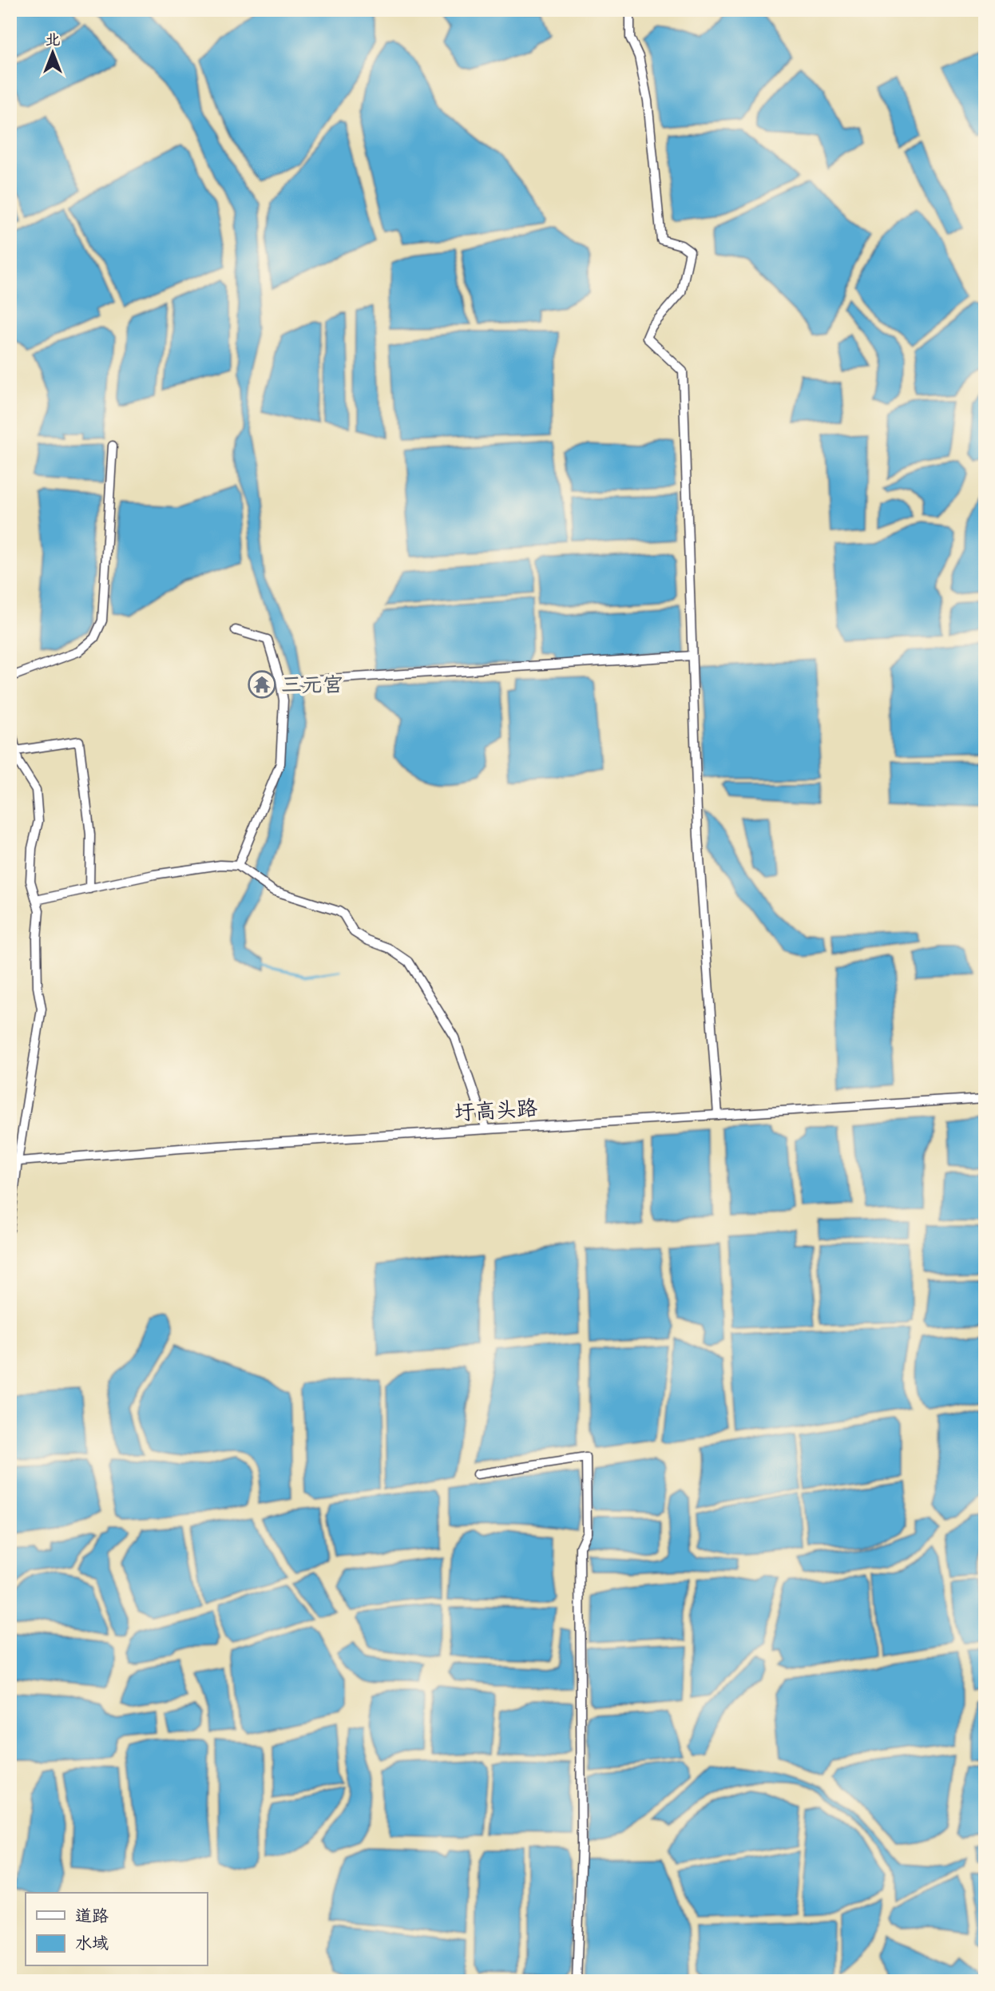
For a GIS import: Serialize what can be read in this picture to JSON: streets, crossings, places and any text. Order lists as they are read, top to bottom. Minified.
{"streets":{"street":["圩高头路"]},"places":{"temple":["三元宫"]},"legend":["道路","水域"],"north":"top"}
